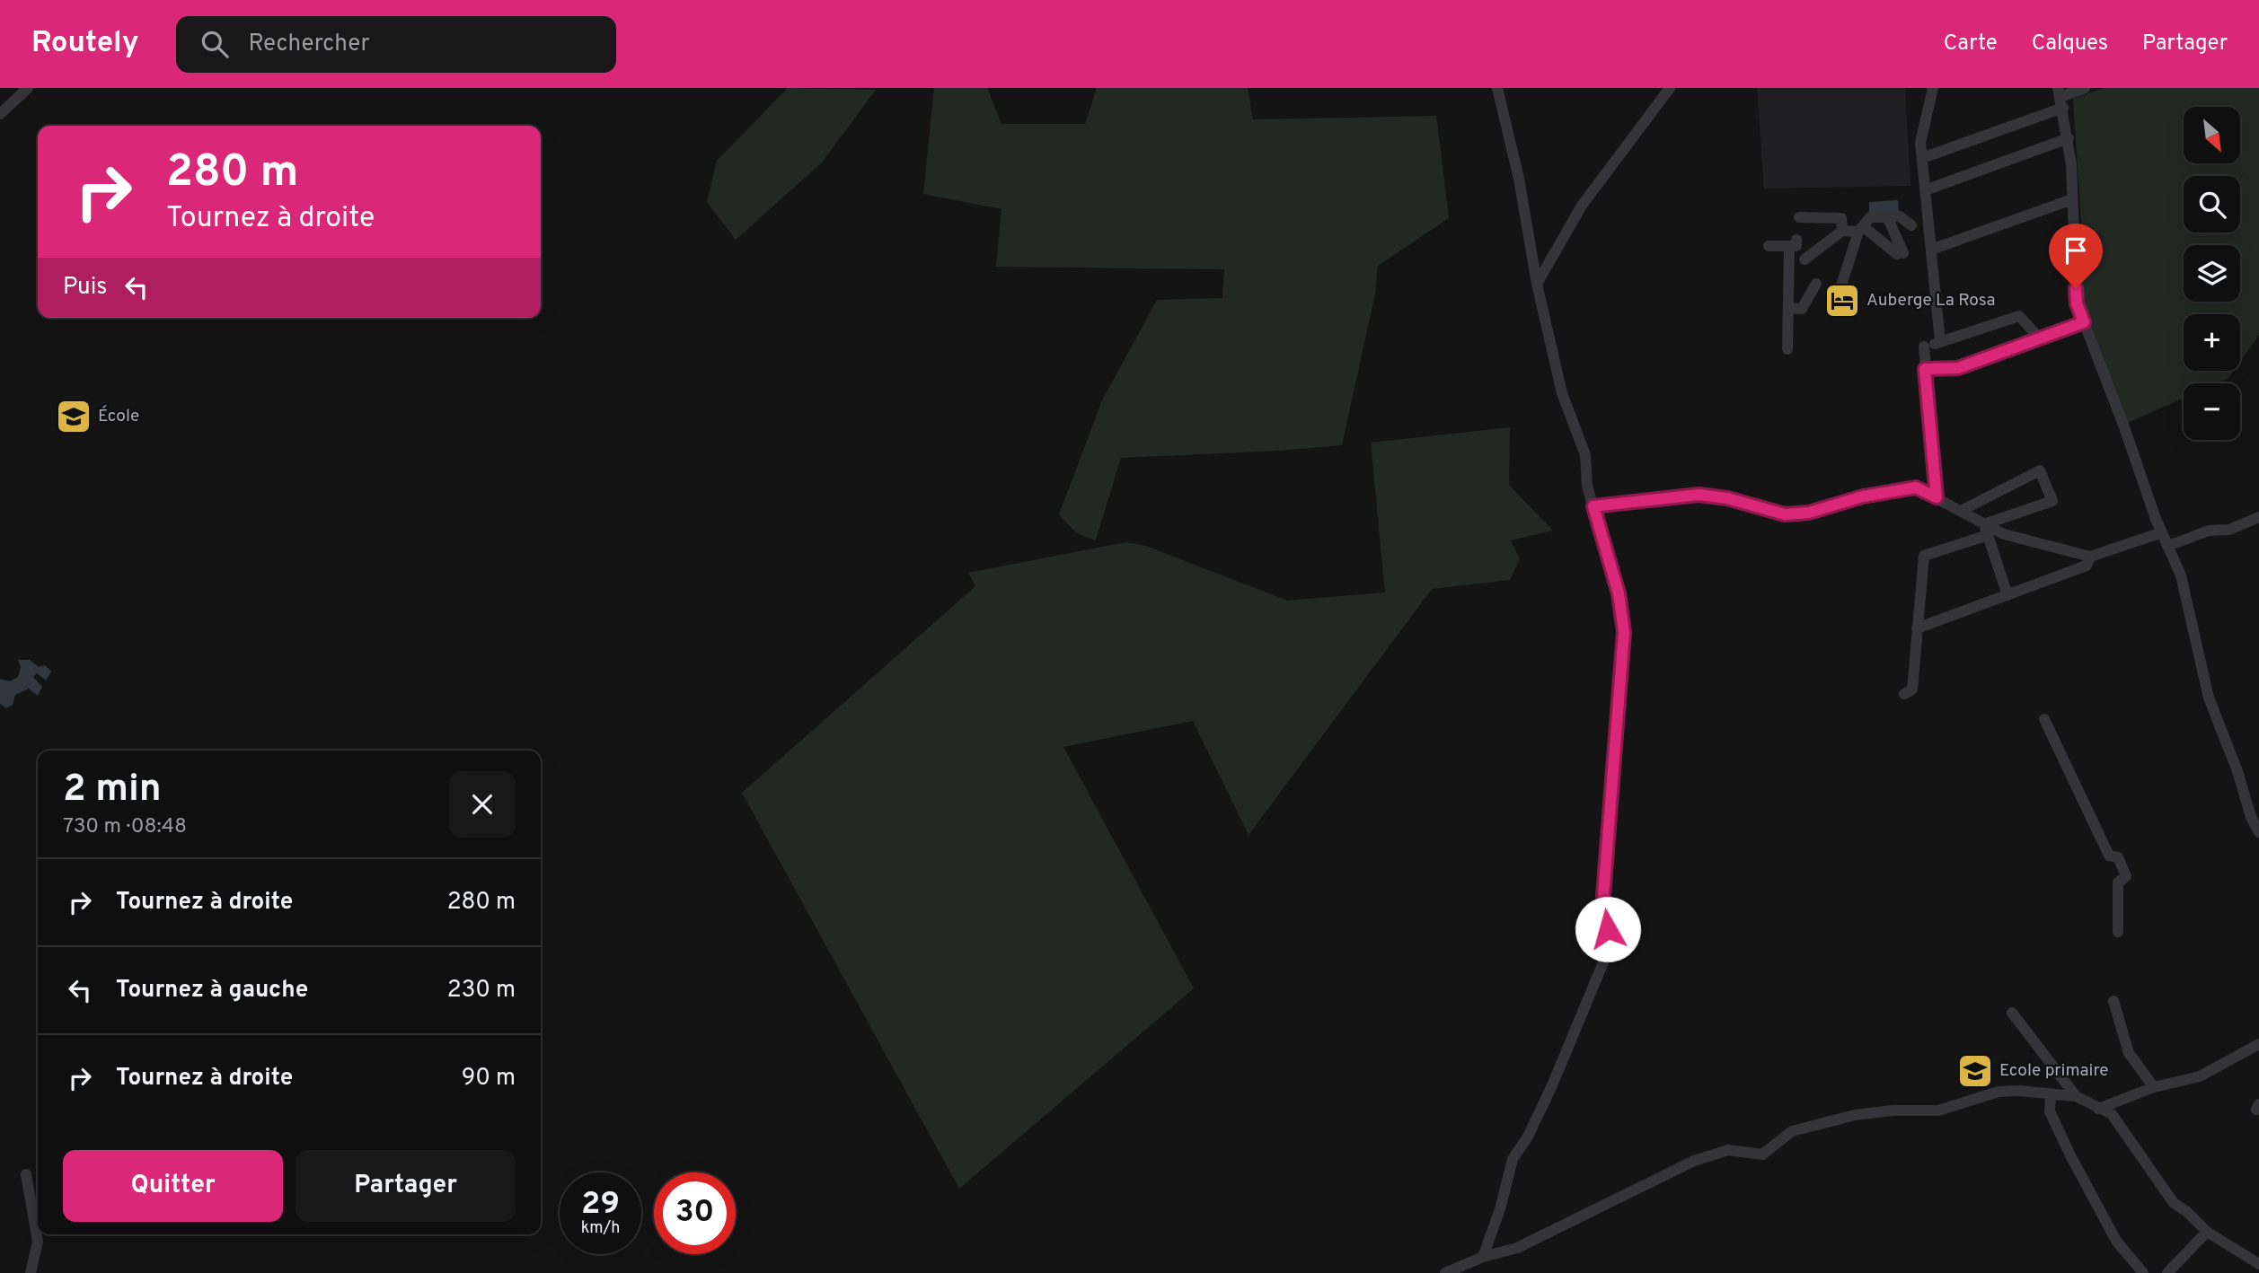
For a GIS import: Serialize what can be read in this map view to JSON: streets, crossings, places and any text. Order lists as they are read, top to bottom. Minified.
{"places":{"hotel":["Auberge La Rosa"],"school or university":["École","Ecole primaire"]},"north":"bottom right","page":{"header":"Routely","search":"Rechercher","nav":["Carte","Calques","Partager"],"map_buttons":["+","−"],"turn":["280 m","Tournez à droite"],"then":"Puis","heading":["2 min","730 m · 08:48"],"list":[{"name":"Tournez à droite","value":"280 m"},{"name":"Tournez à gauche","value":"230 m"},{"name":"Tournez à droite","value":"90 m"}],"buttons":["Quitter","Partager"],"speed":"29 km/h","limit":"30"}}
